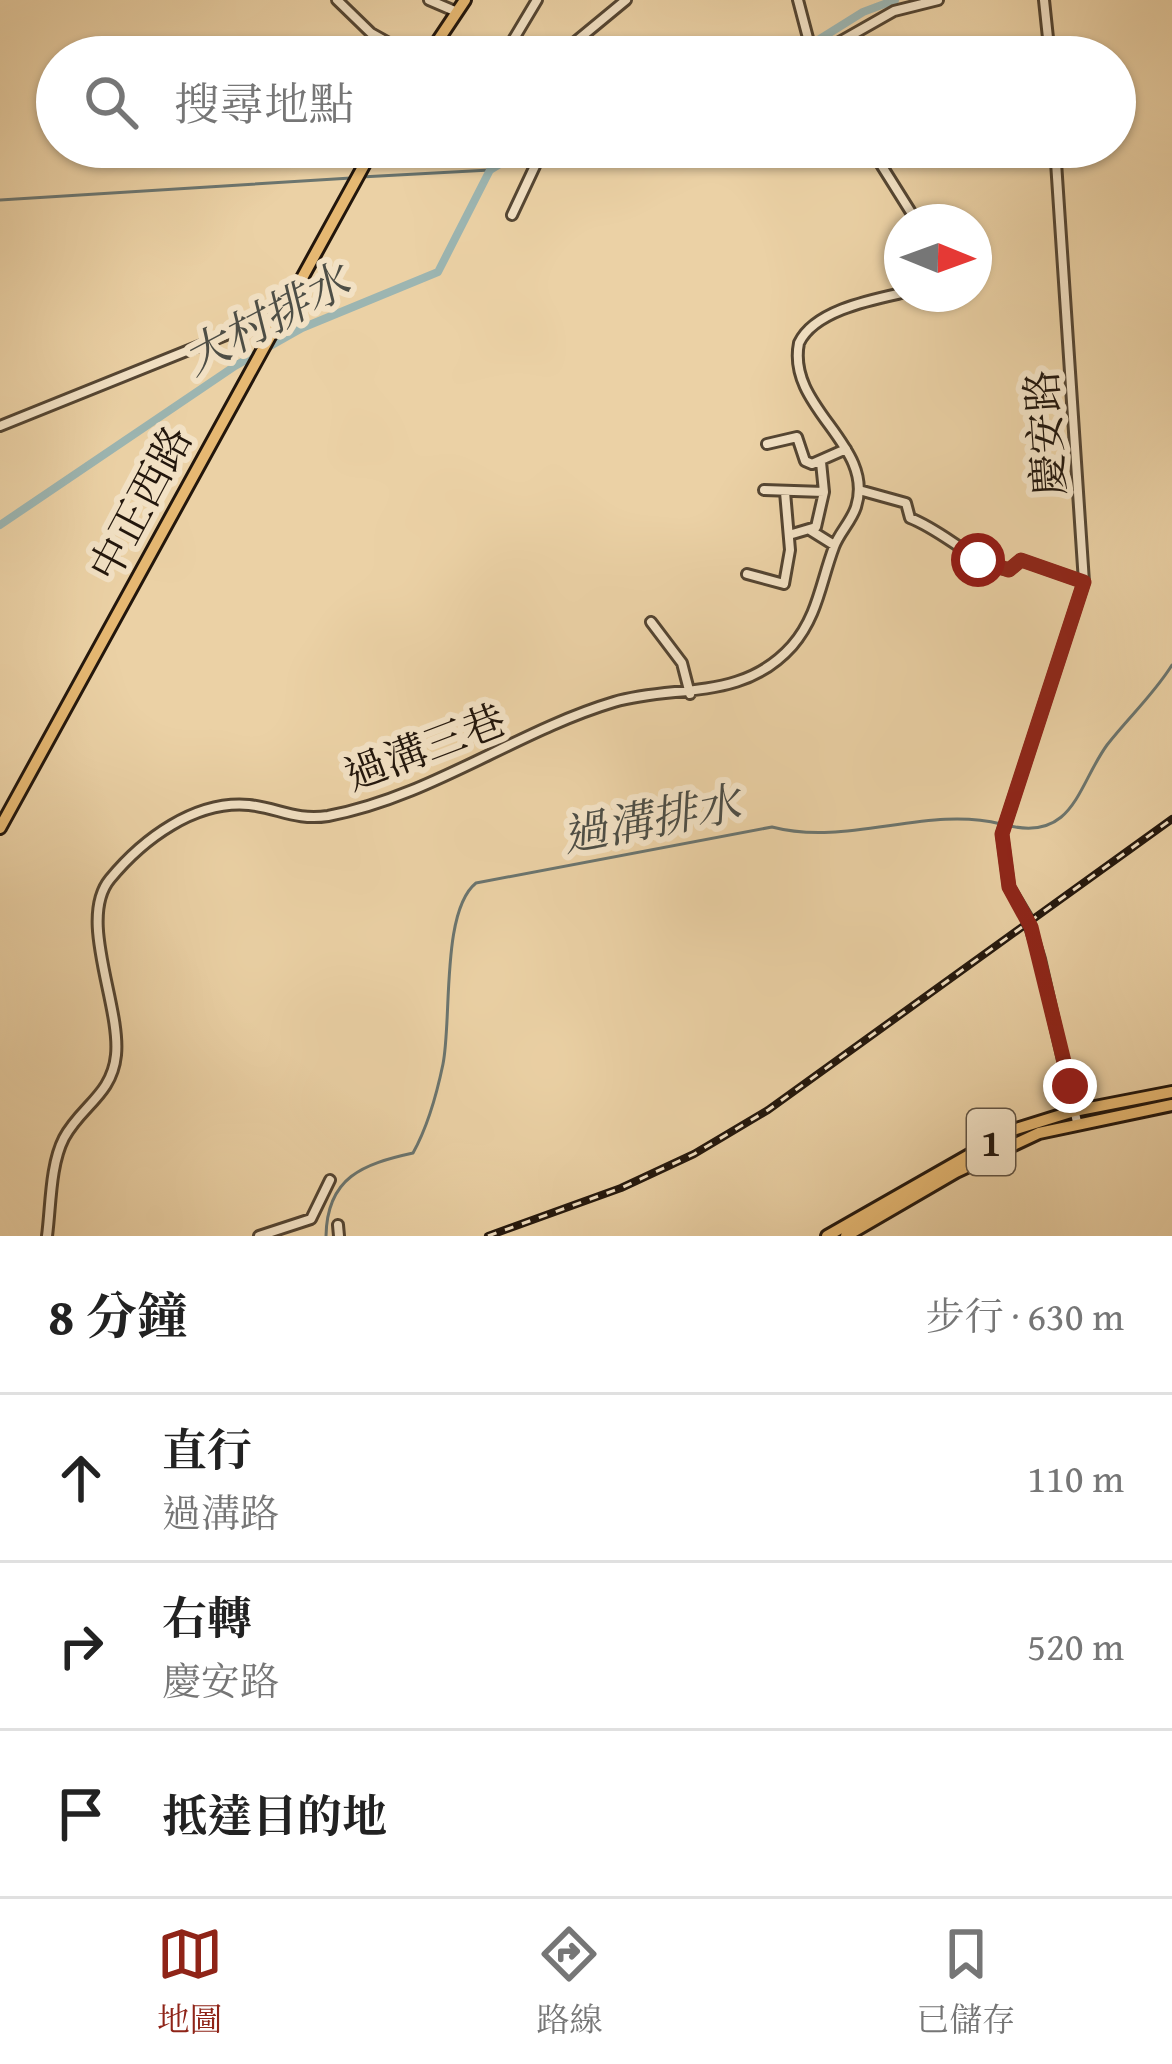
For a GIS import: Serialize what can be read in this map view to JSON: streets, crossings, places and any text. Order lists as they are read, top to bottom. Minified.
{"streets":{"main road":["中正西路","1"],"street":["慶安路","過溝三巷"]},"crossings":[["慶安路","1"]],"water":["大村排水","過溝排水"],"north":"right","page":{"search":"搜尋地點","heading":["8 分鐘","步行 · 630 m"],"list":[["直行","過溝路","110 m"],["右轉","慶安路","520 m"],"抵達目的地"],"nav":["地圖","路線","已儲存"]}}
